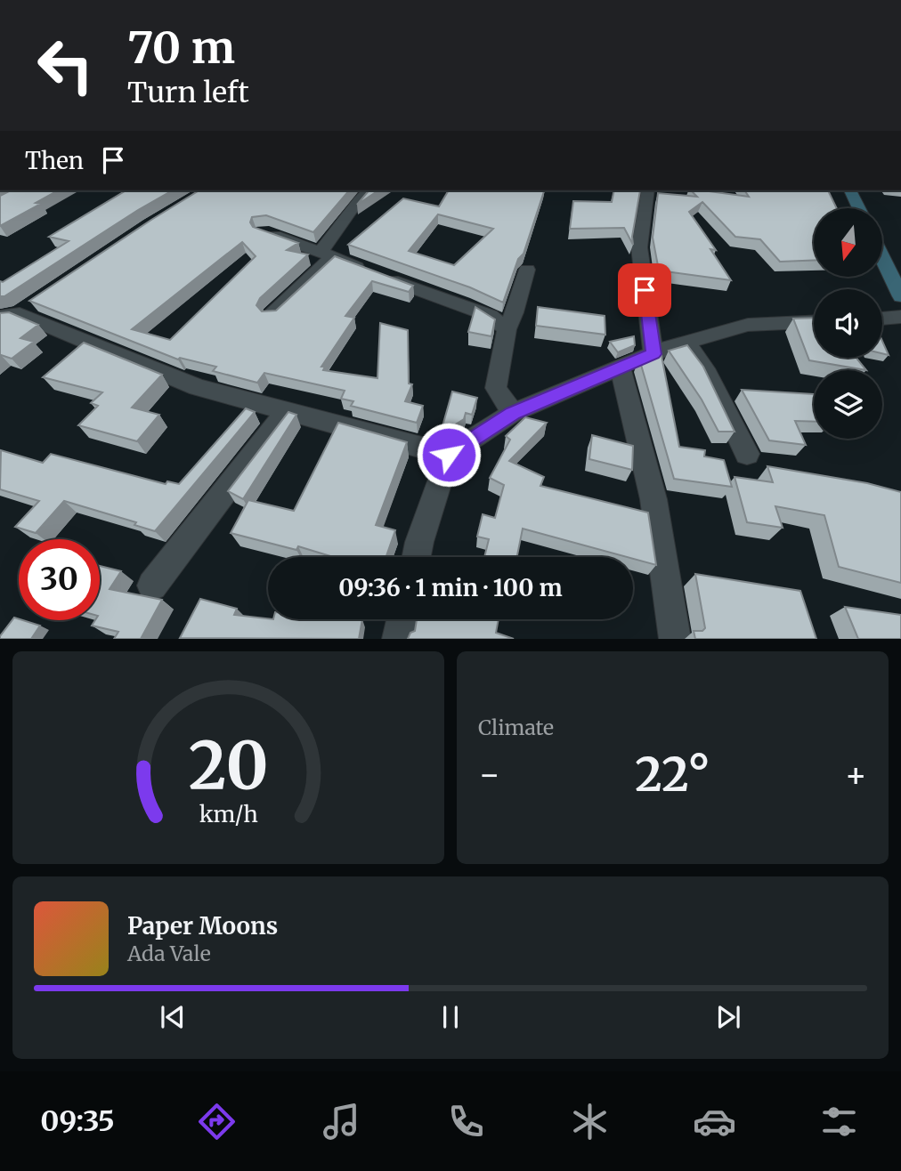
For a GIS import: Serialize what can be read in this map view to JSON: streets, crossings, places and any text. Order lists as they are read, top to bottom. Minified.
{"north":"bottom","page":{"turn":["70 m","Turn left"],"then":"Then","limit":"30","trip":"09:36 · 1 min · 100 m","tile":"Climate","heat":["−","22°","+"],"song":["Paper Moons","Ada Vale"],"tabs":"09:35","gauge":["20","km/h"]}}
